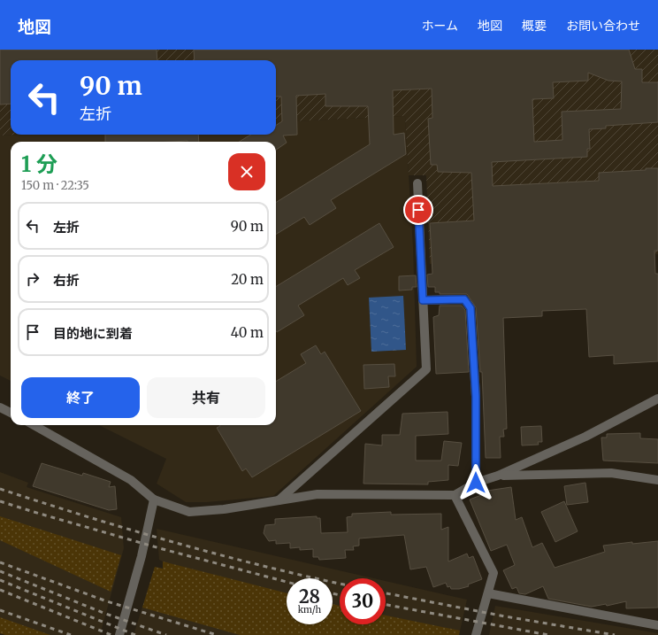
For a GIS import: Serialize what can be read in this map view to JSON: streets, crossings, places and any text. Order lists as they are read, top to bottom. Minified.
{"page":{"header":"地図","nav":["ホーム","地図","概要","お問い合わせ"],"turn":["90 m","左折"],"heading":["1 分","150 m · 22:35"],"list":[{"name":"左折","value":"90 m"},{"name":"右折","value":"20 m"},{"name":"目的地に到着","value":"40 m"}],"buttons":["終了","共有"],"speed":"28 km/h","limit":"30"}}
